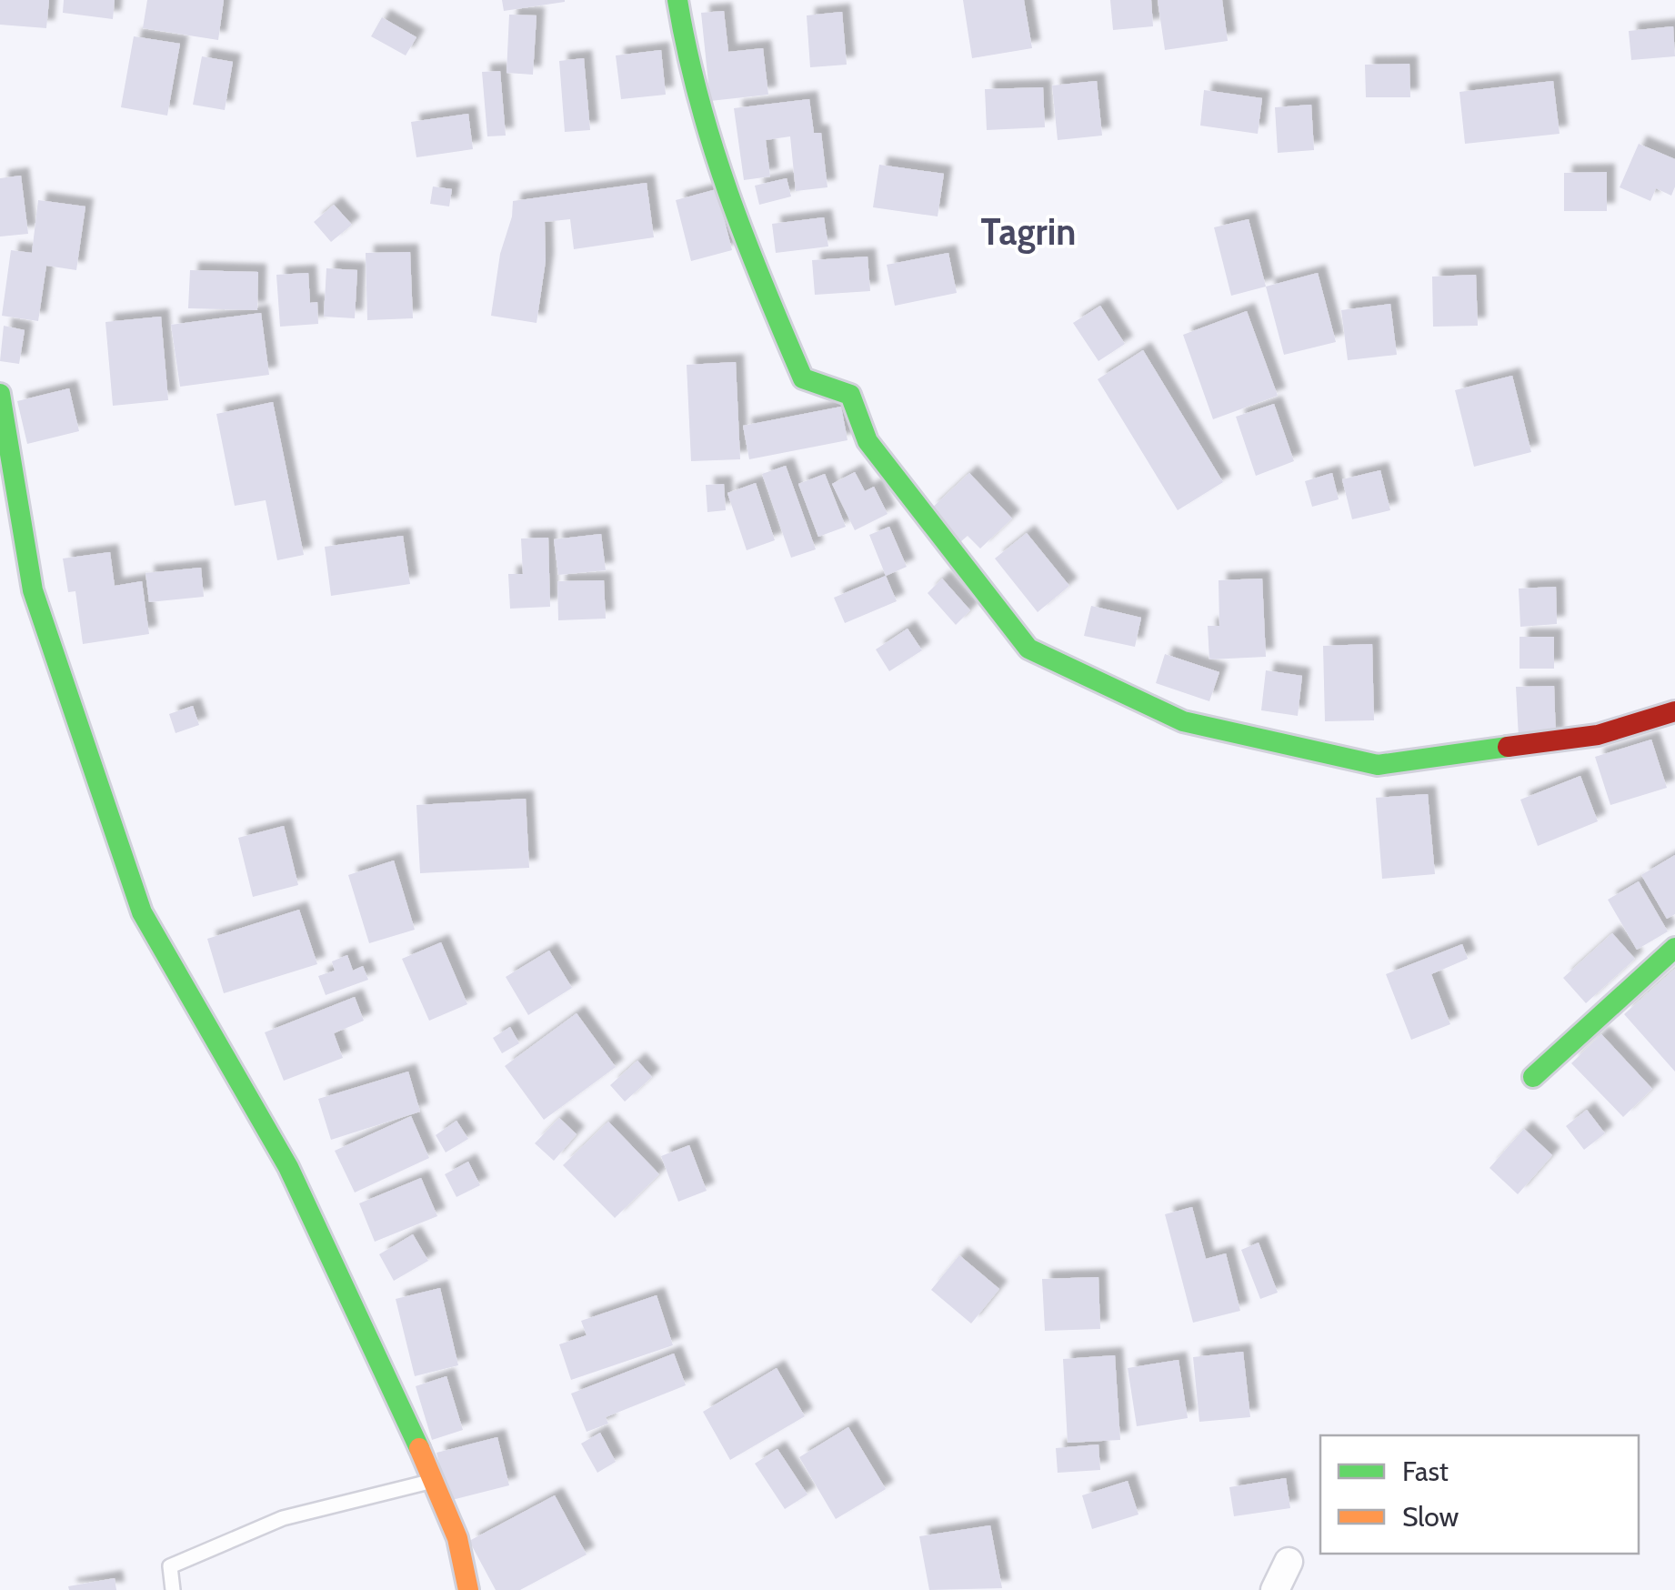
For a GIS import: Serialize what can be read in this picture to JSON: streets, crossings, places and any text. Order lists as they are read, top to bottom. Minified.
{"districts":["Tagrin"],"legend":["Fast","Slow"]}
